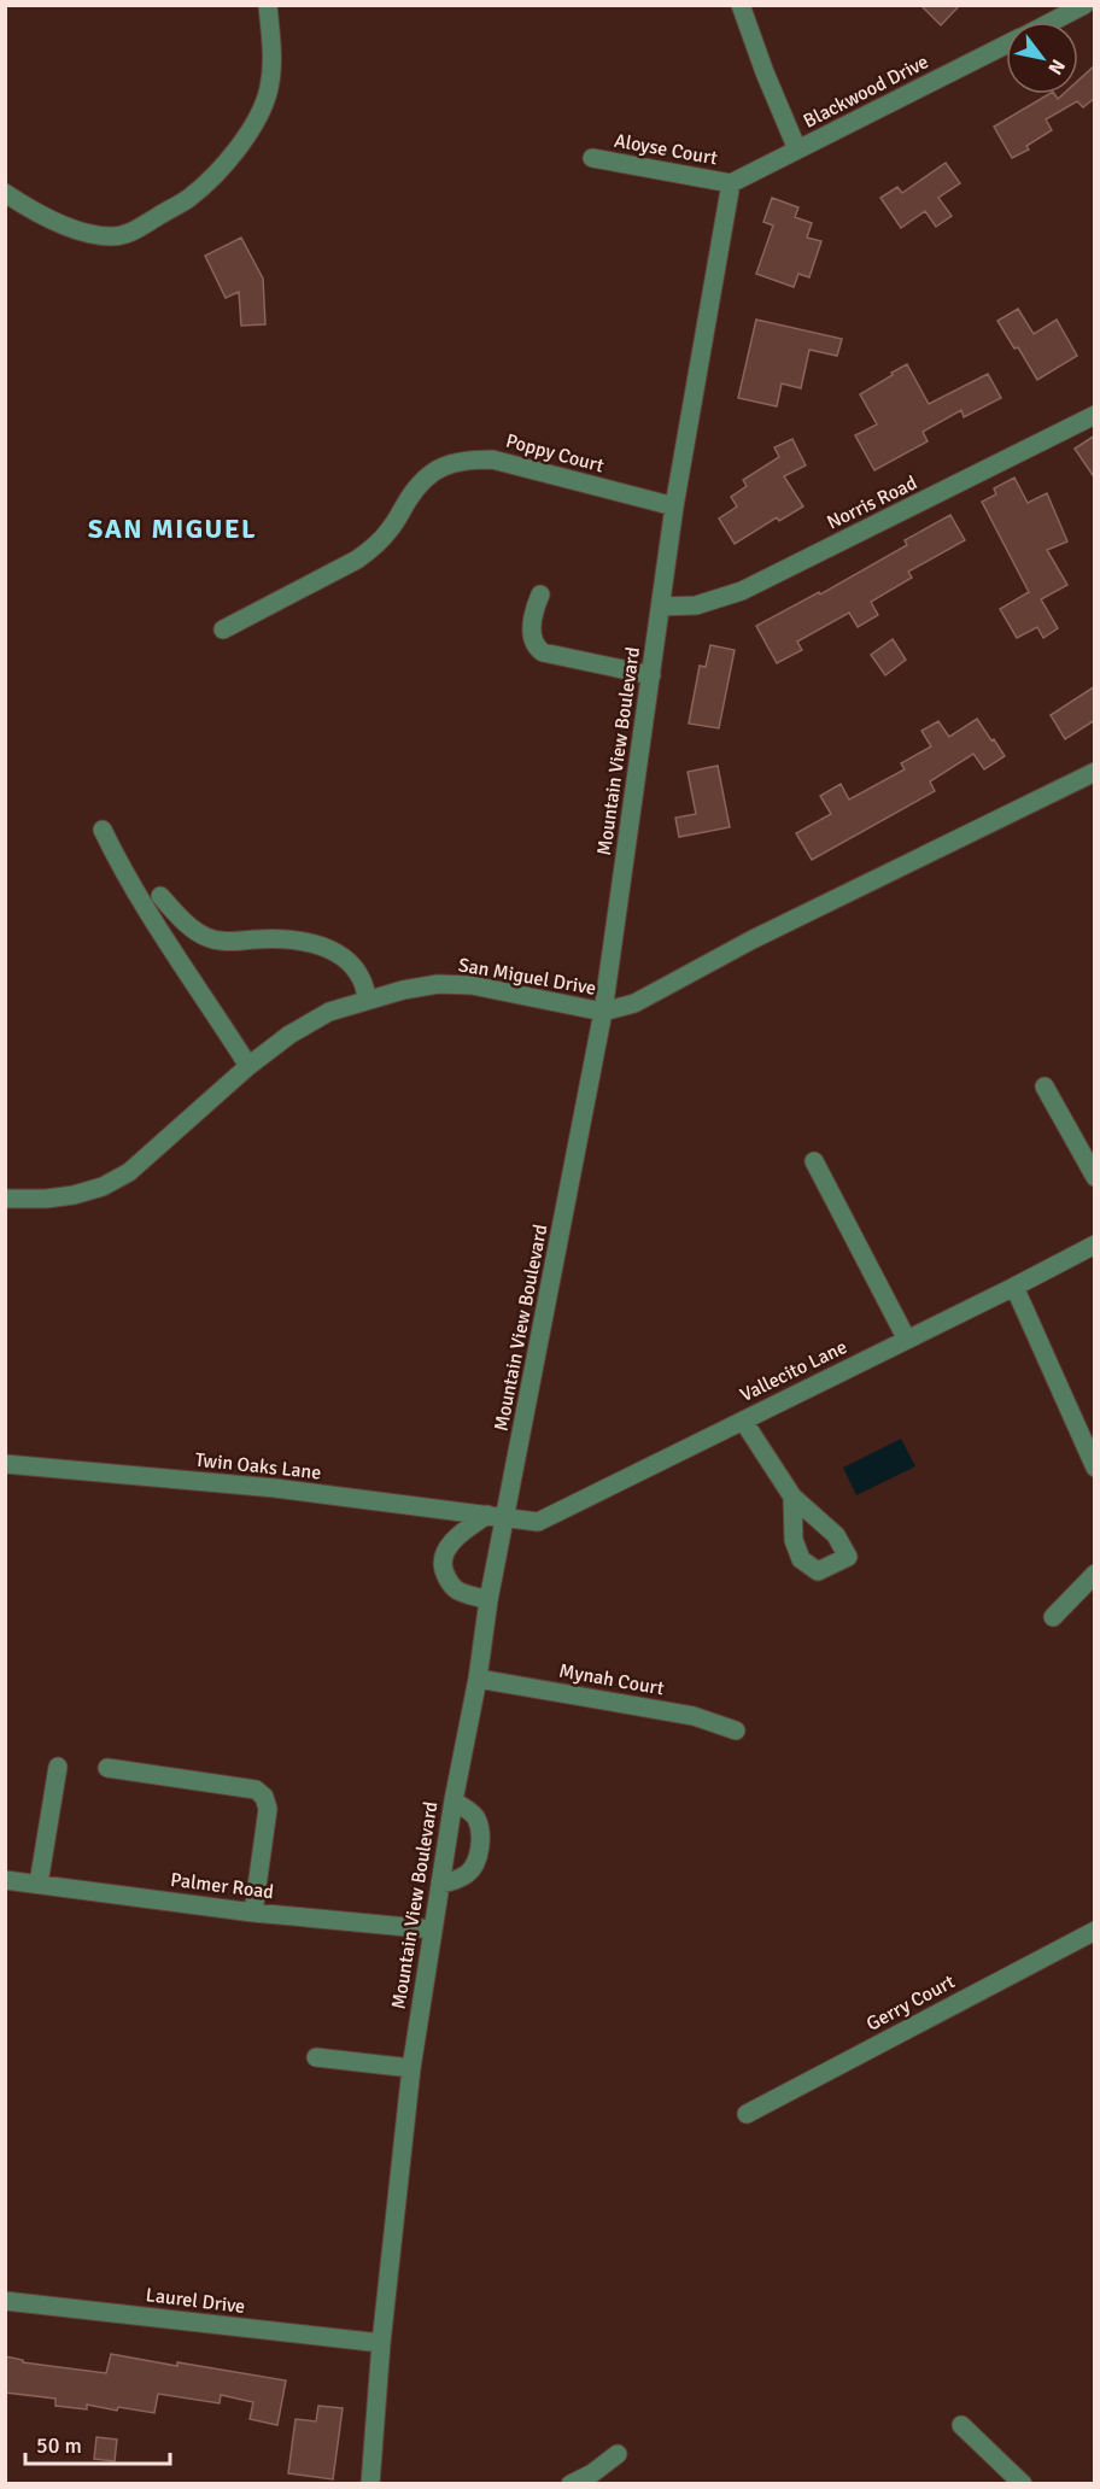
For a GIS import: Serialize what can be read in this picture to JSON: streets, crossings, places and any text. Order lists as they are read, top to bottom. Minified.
{"streets":{"street":["Blackwood Drive","Aloyse Court","Poppy Court","Norris Road","Mountain View Boulevard","San Miguel Drive","Vallecito Lane","Twin Oaks Lane","Mynah Court","Palmer Road","Gerry Court","Laurel Drive"]},"crossings":[["Blackwood Drive","Aloyse Court"],["Blackwood Drive","Mountain View Boulevard"],["Aloyse Court","Mountain View Boulevard"],["Poppy Court","Mountain View Boulevard"],["Norris Road","Mountain View Boulevard"],["Mountain View Boulevard","San Miguel Drive"],["Mountain View Boulevard","Vallecito Lane"],["Mountain View Boulevard","Twin Oaks Lane"],["Mountain View Boulevard","Mynah Court"],["Mountain View Boulevard","Palmer Road"],["Mountain View Boulevard","Laurel Drive"],["Vallecito Lane","Twin Oaks Lane"]],"districts":["SAN MIGUEL"],"scale_bar":"50 m","north":"bottom right"}
